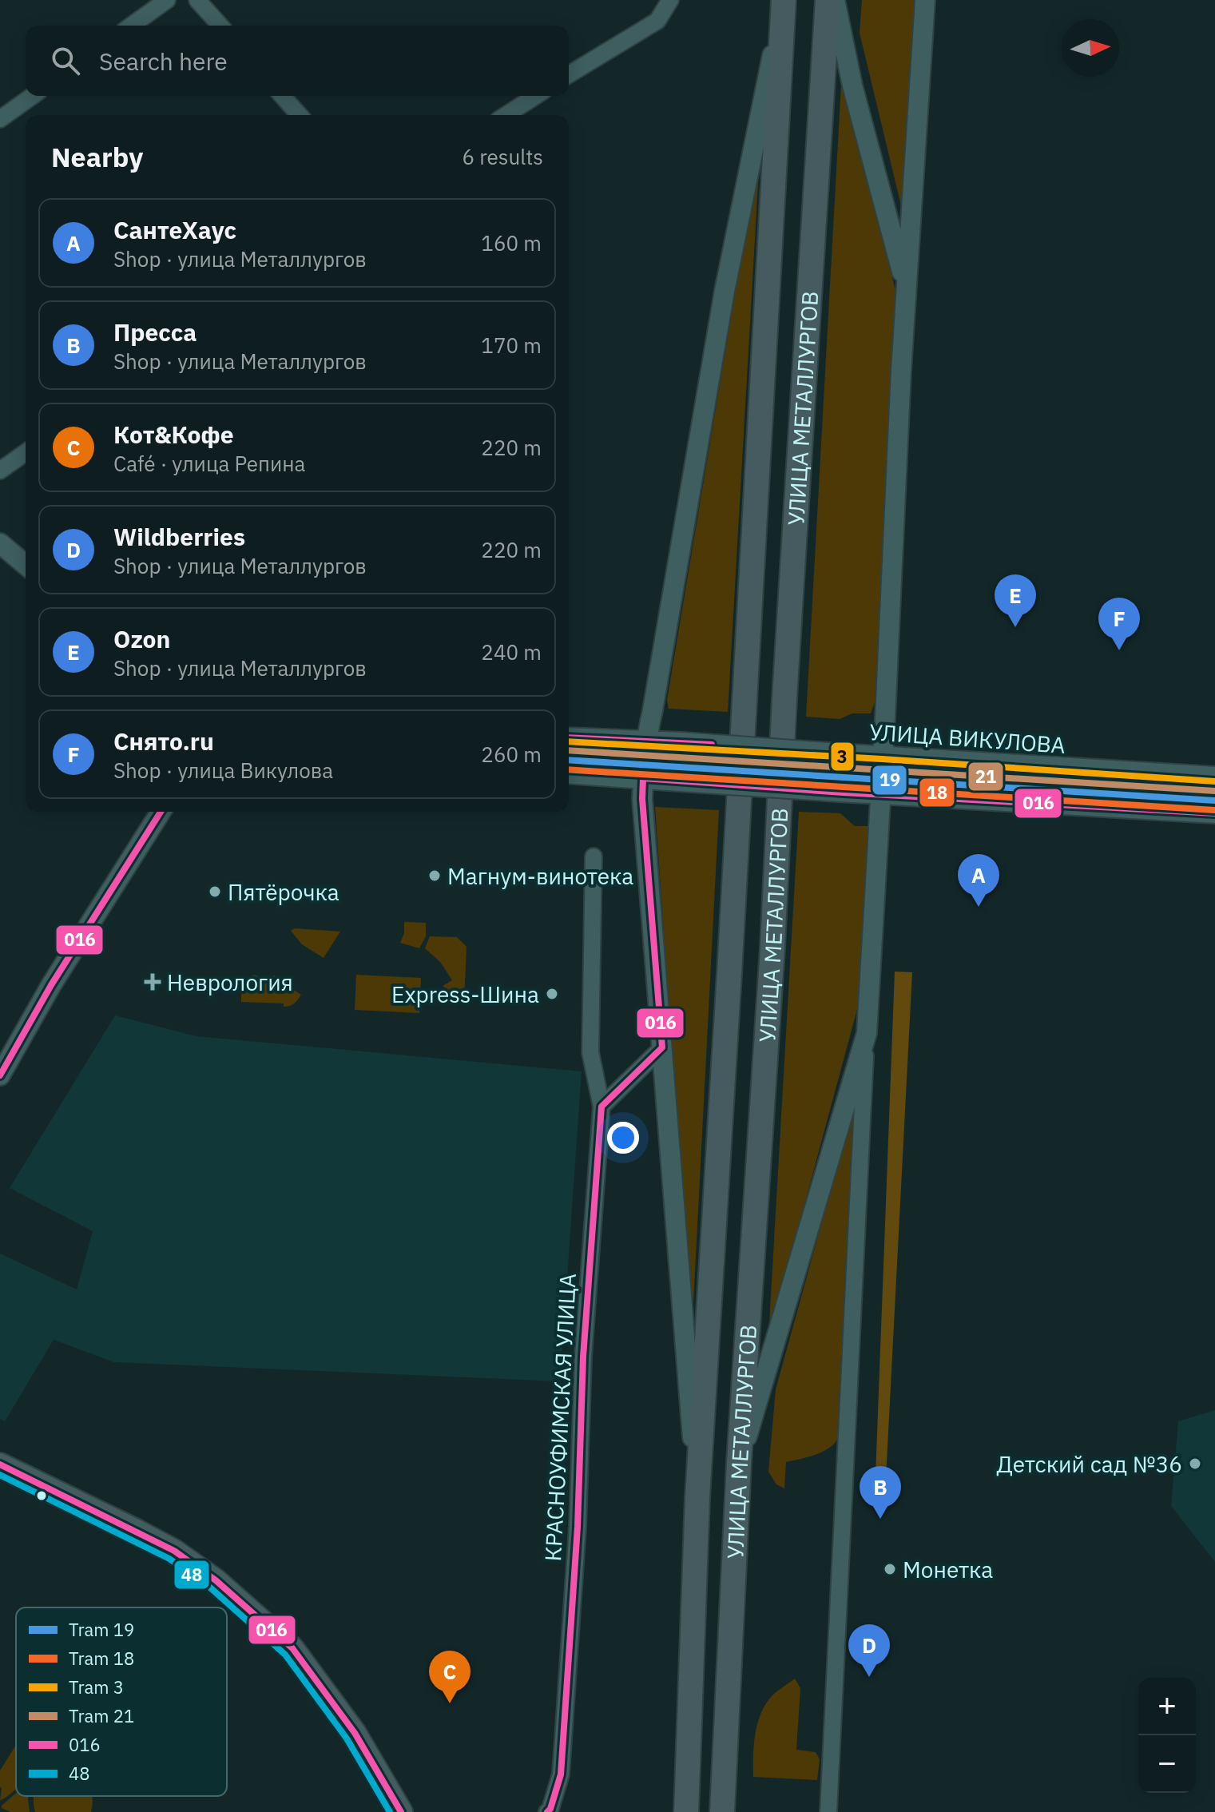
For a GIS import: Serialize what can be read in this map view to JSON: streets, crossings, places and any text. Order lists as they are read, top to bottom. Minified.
{"streets":{"main road":["УЛИЦА МЕТАЛЛУРГОВ"],"street":["УЛИЦА ВИКУЛОВА","КРАСНОУФИМСКАЯ УЛИЦА"]},"places":{"other":["Магнум-винотека","Пятёрочка","Express-Шина","Детский сад №36","Монетка"],"health":["Неврология"]},"lines":["transit line 016","tram line 3","tram line 21","tram line 19","tram line 18","transit line 48"],"legend":["Tram 19","Tram 18","Tram 3","Tram 21","016","48"],"north":"right","page":{"search":"Search here","heading":["Nearby","6 results"],"list":[{"mark":"A","name":"СантеХаус","note":"Shop · улица Металлургов","value":"160 m"},{"mark":"B","name":"Пресса","note":"Shop · улица Металлургов","value":"170 m"},{"mark":"C","name":"Кот&Кофе","note":"Café · улица Репина","value":"220 m"},{"mark":"D","name":"Wildberries","note":"Shop · улица Металлургов","value":"220 m"},{"mark":"E","name":"Ozon","note":"Shop · улица Металлургов","value":"240 m"},{"mark":"F","name":"Снято.ru","note":"Shop · улица Викулова","value":"260 m"}],"pins":["E","F","A","B","D","C"],"map_buttons":["+","−"]}}
